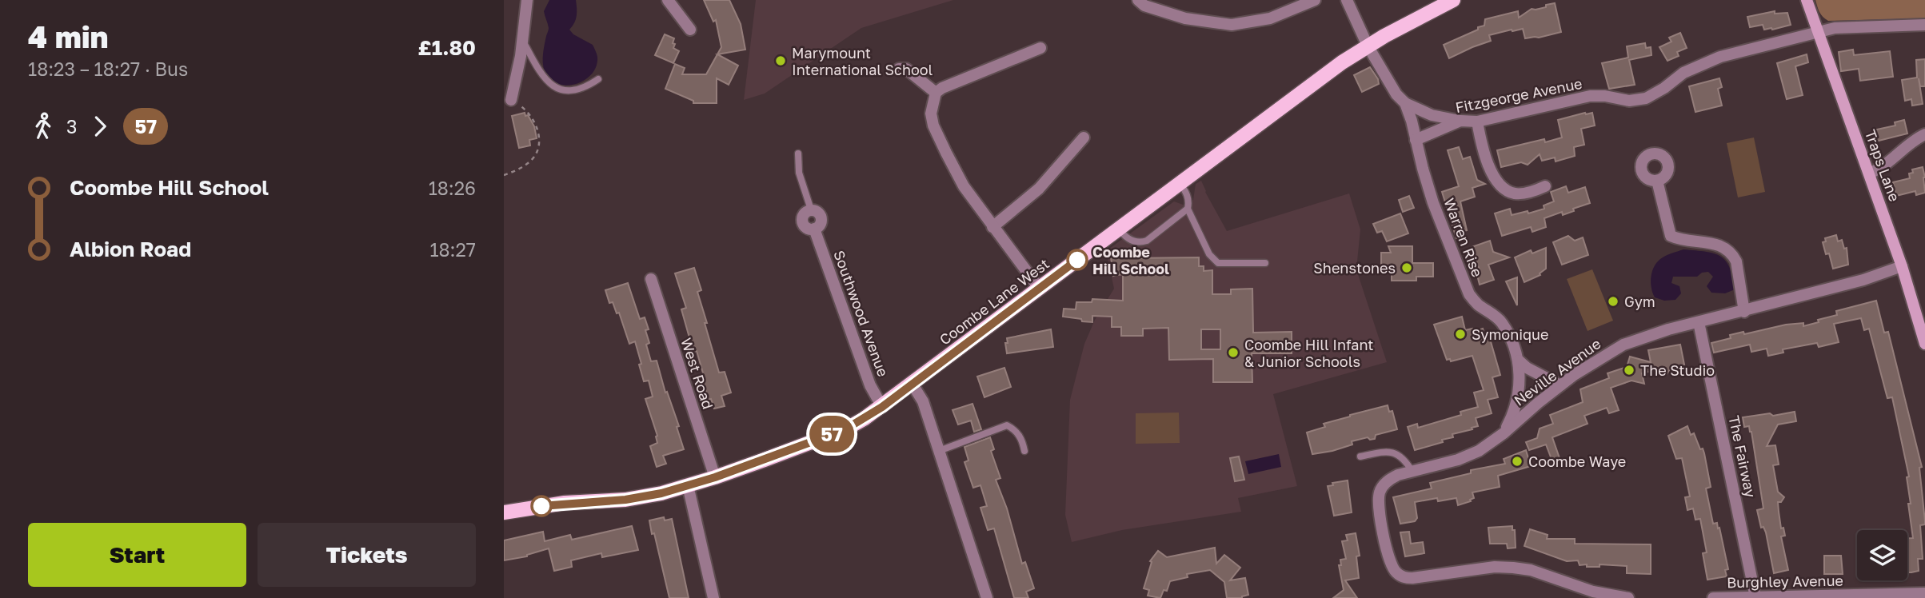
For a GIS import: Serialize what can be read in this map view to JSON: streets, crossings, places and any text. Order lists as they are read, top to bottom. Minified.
{"streets":{"main road":["Traps Lane","Coombe Lane West"],"street":["Fitzgeorge Avenue","Warren Rise","Southwood Avenue","Neville Avenue","West Road","The Fairway","Burghley Avenue"]},"crossings":[["Fitzgeorge Avenue","Traps Lane"],["Fitzgeorge Avenue","Warren Rise"],["Traps Lane","Neville Avenue"],["Warren Rise","Coombe Lane West"],["Warren Rise","Neville Avenue"],["Coombe Lane West","Southwood Avenue"],["Coombe Lane West","West Road"],["Neville Avenue","The Fairway"],["The Fairway","Burghley Avenue"]],"places":["Marymount International School","Coombe Hill School","Shenstones","Gym","Symonique","Coombe Hill Infant & Junior Schools","The Studio","Coombe Waye"],"lines":["bus line 57"],"page":{"heading":["4 min","18:23 – 18:27 · Bus","£1.80"],"on_map":"57","legs":["3","57"],"list":[{"name":"Coombe Hill School","value":"18:26"},{"name":"Albion Road","value":"18:27"}],"buttons":["Start","Tickets"]}}
